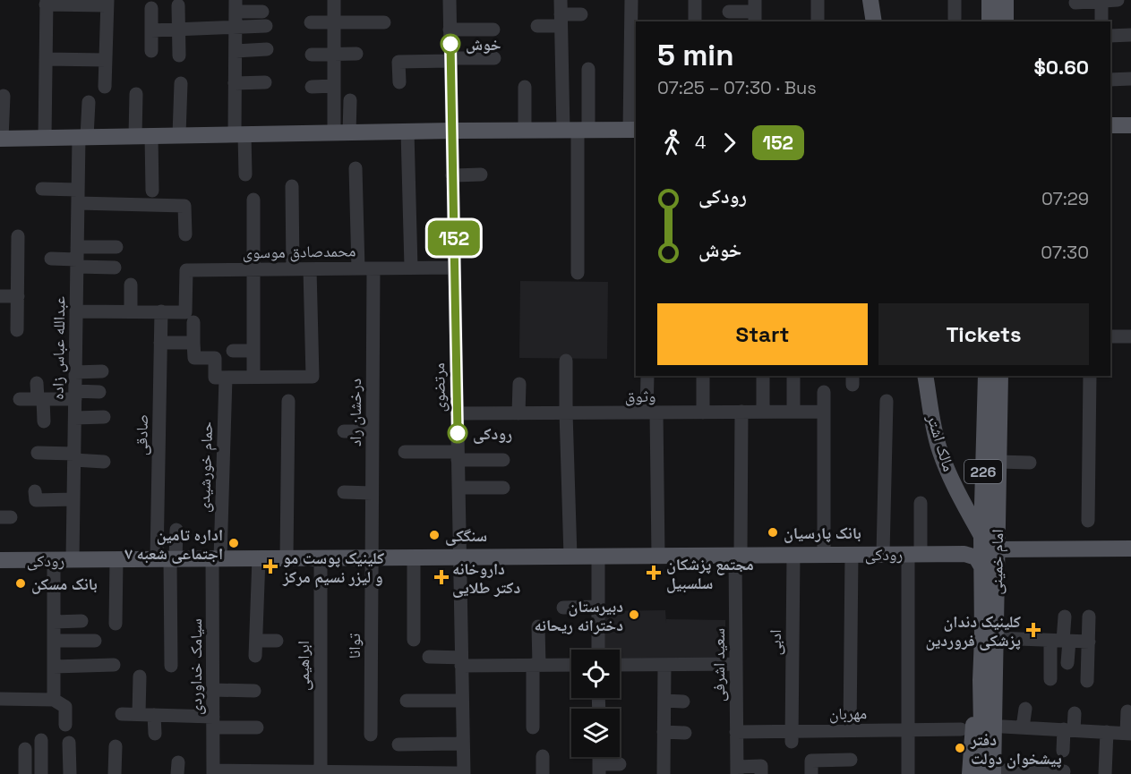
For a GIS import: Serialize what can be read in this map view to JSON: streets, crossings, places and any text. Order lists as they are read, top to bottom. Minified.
{"streets":{"main road":["مالک اشتر","226","رودکی","امام خمینی"],"street":["محمدصادق موسوی","عبدالله عباس زاده","مرتضوی","وثوق","درخشان راد","صادقی","حمام خورشیدی","ادبی","توانا","سعید اشرفی","ابراهیمی","سیامک خداوردی","مهربان"]},"crossings":[["محمدصادق موسوی","مرتضوی"],["محمدصادق موسوی","درخشان راد"],["عبدالله عباس زاده","رودکی"],["مرتضوی","وثوق"],["مرتضوی","رودکی"],["وثوق","سعید اشرفی"],["درخشان راد","رودکی"],["درخشان راد","توانا"],["صادقی","رودکی"],["مالک اشتر","امام خمینی"],["حمام خورشیدی","رودکی"],["حمام خورشیدی","سیامک خداوردی"],["226","امام خمینی"],["رودکی","امام خمینی"],["رودکی","ادبی"],["رودکی","توانا"],["رودکی","سعید اشرفی"],["رودکی","ابراهیمی"],["رودکی","سیامک خداوردی"],["ادبی","مهربان"],["سعید اشرفی","مهربان"]],"places":{"other":["خوش","رودکی","بانک پارسیان","سنگکی","اداره تامین اجتماعی شعبه ۷","بانک مسکن","دبیرستان دخترانه ریحانه","دفتر پیشخوان دولت"],"health":["کلینیک پوست مو و لیزر نسیم مرکز","مجتمع پزشکان سلسبیل","داروخانه دکتر طلایی","کلینیک دندان پزشکی فروردین"]},"lines":["bus line 152"],"page":{"on_map":"152","heading":["5 min","07:25 – 07:30 · Bus","$0.60"],"legs":["4","152"],"list":[{"name":"رودکی","value":"07:29"},{"name":"خوش","value":"07:30"}],"buttons":["Start","Tickets"]}}
